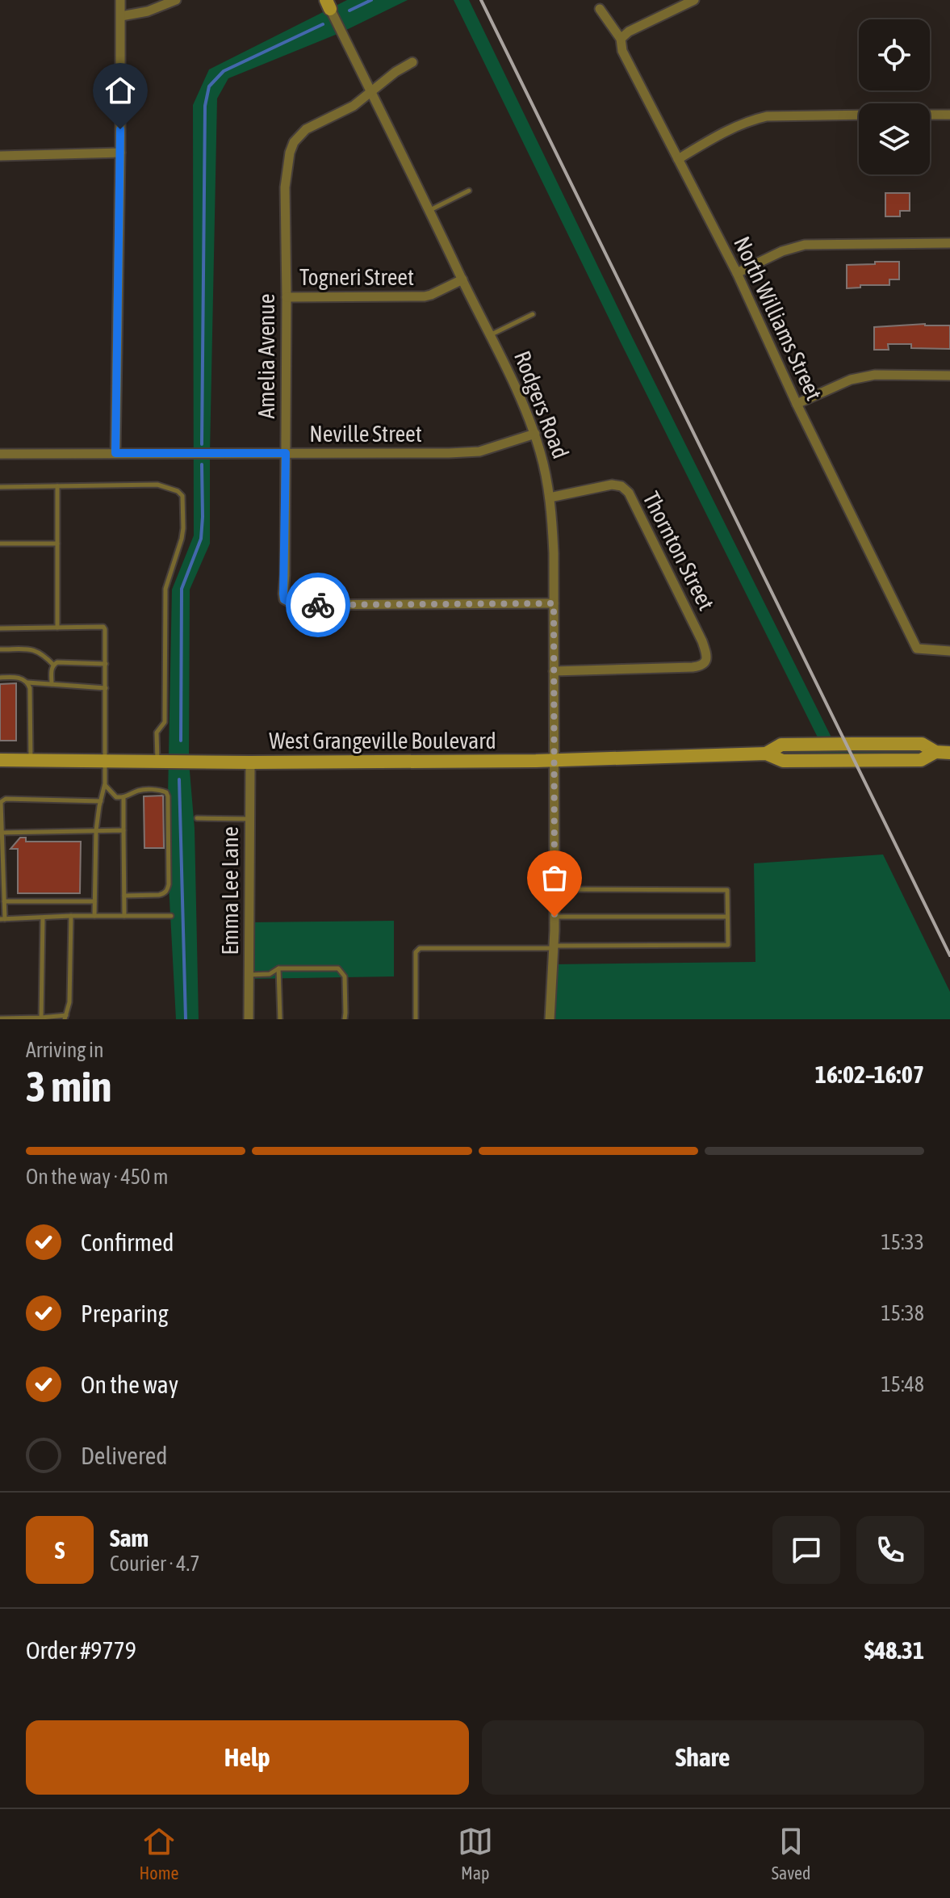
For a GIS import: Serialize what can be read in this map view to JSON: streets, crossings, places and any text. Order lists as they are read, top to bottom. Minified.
{"streets":{"main road":["West Grangeville Boulevard"],"street":["Togneri Street","North Williams Street","Amelia Avenue","Rodgers Road","Neville Street","Thornton Street","Emma Lee Lane"]},"crossings":[["Togneri Street","Amelia Avenue"],["Togneri Street","Rodgers Road"],["Amelia Avenue","Rodgers Road"],["Amelia Avenue","Neville Street"],["Rodgers Road","Neville Street"],["Rodgers Road","Thornton Street"],["Rodgers Road","West Grangeville Boulevard"],["West Grangeville Boulevard","Emma Lee Lane"]],"page":{"heading":["3 min","Arriving in","16:02–16:07"],"panel":["Sam","Courier · 4.7","Order #9779","$48.31"],"bar":"On the way · 450 m","list":[["Confirmed","15:33"],["Preparing","15:38"],["On the way","15:48"],"Delivered"],"round":"S","buttons":["Help","Share"],"tabs":["Home","Map","Saved"]}}
